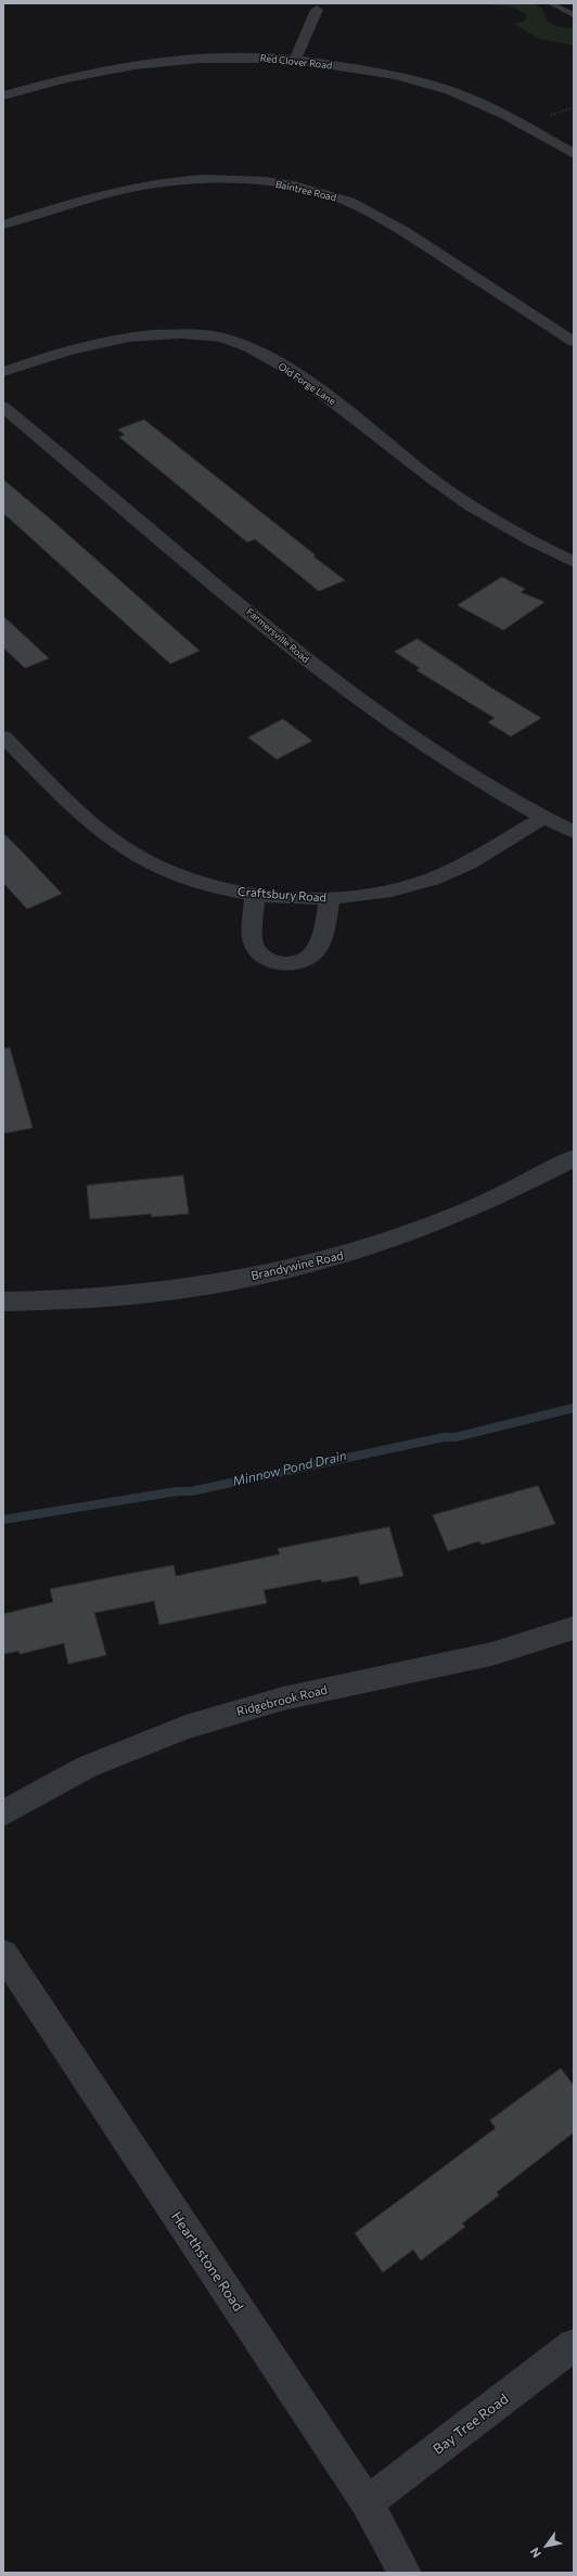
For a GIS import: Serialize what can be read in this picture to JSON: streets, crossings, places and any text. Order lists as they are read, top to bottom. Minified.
{"streets":{"street":["Red Clover Road","Baintree Road","Old Forge Lane","Farmersville Road","Craftsbury Road","Brandywine Road","Ridgebrook Road","Hearthstone Road","Bay Tree Road"]},"crossings":[["Farmersville Road","Craftsbury Road"],["Hearthstone Road","Bay Tree Road"]],"water":["Minnow Pond Drain"],"north":"bottom left"}
